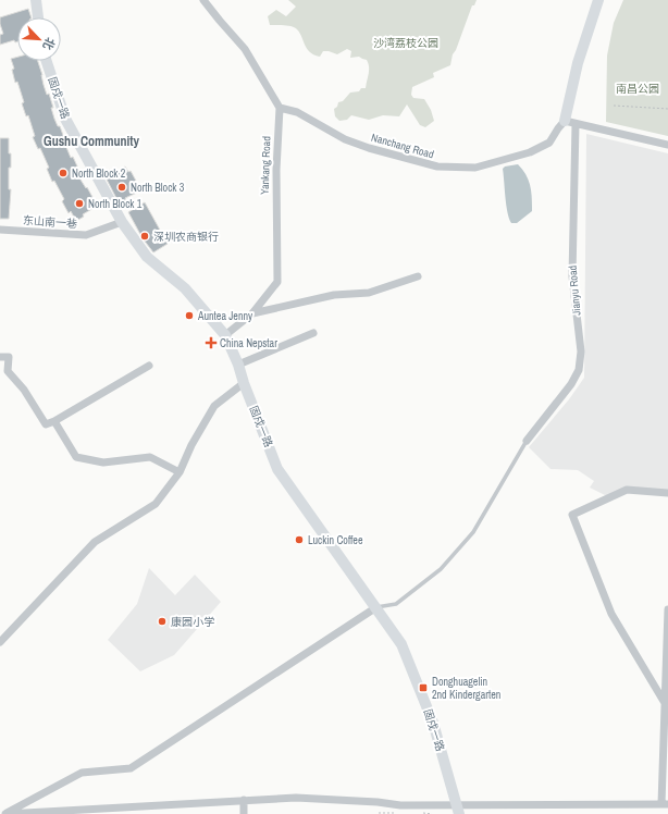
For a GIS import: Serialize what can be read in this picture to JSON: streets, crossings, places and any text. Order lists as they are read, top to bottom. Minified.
{"streets":{"street":["固戍一路","Nanchang Road","Yankang Road","东山南一巷","Jianyu Road"]},"crossings":[["固戍一路","Yankang Road"],["固戍一路","东山南一巷"],["Nanchang Road","Yankang Road"],["Nanchang Road","Jianyu Road"]],"districts":["Gushu Community"],"parks":["沙湾荔枝公园","南昌公园"],"places":{"other":["North Block 2","North Block 3","North Block 1","深圳农商银行","Auntea Jenny","Luckin Coffee","康园小学"],"health":["China Nepstar"],"transit":["Donghuagelin 2nd Kindergarten"]},"north":"bottom right"}
